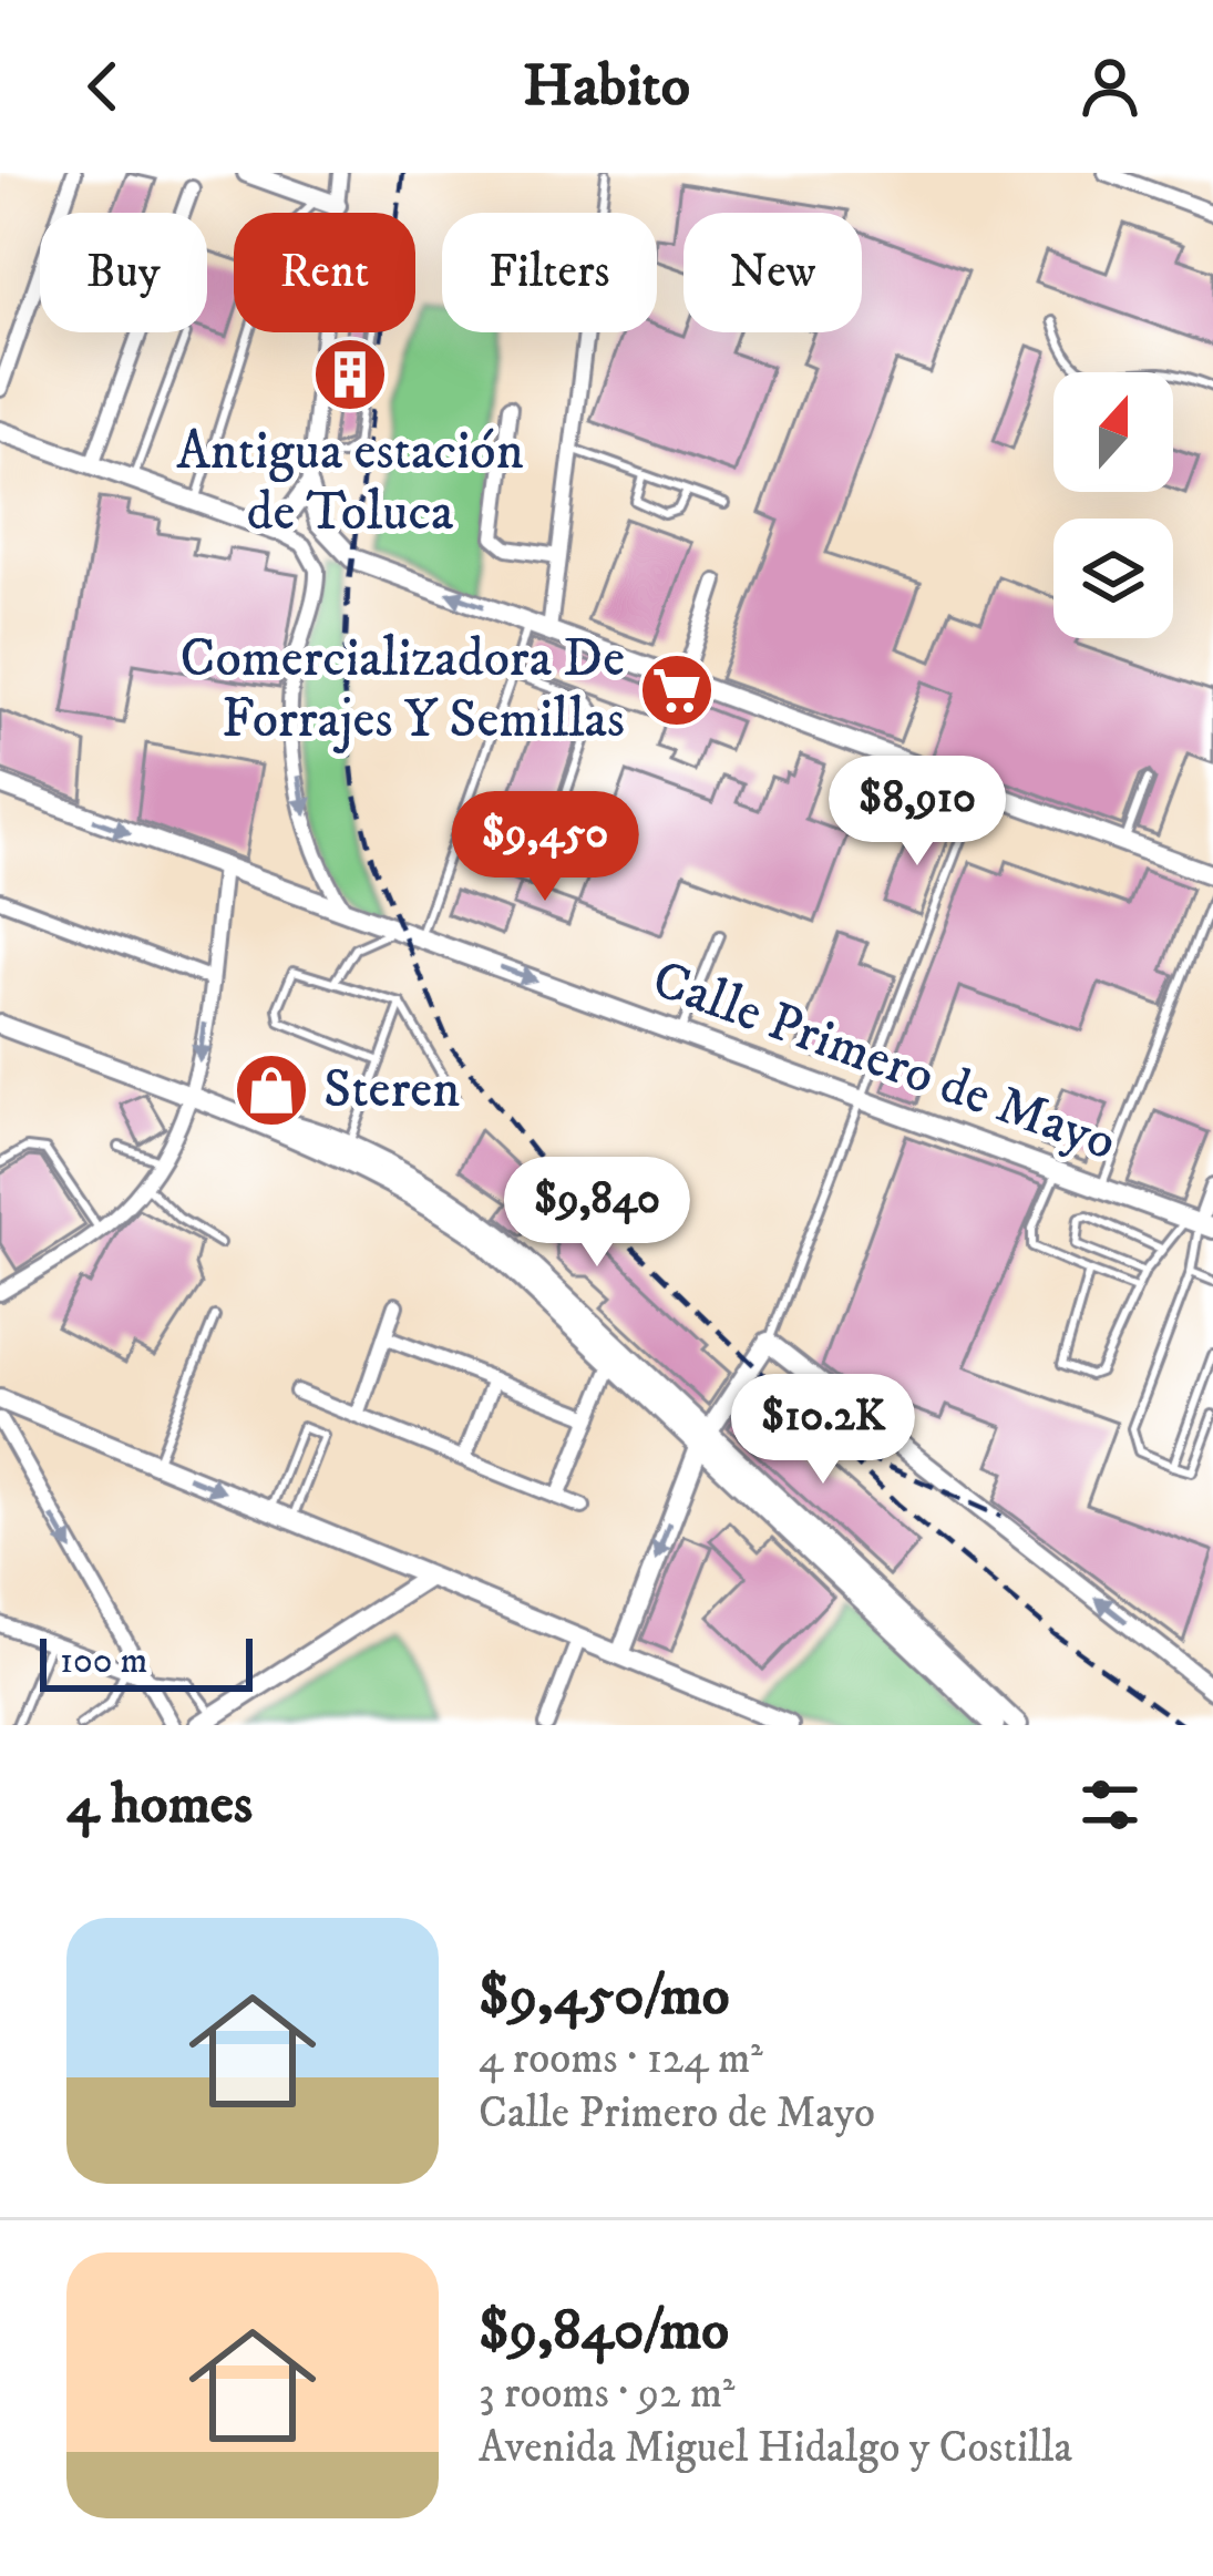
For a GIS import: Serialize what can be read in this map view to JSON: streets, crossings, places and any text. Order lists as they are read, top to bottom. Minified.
{"streets":{"main road":["Calle Primero de Mayo"]},"one_way":["Calle Primero de Mayo"],"places":{"building":["Antigua estación de Toluca"],"supermarket":["Comercializadora De Forrajes Y Semillas"],"shop":["Steren"]},"scale_bar":"100 m","north":"top","page":{"header":"Habito","chip":["Buy","Rent","Filters","New"],"price":["$8,910","$9,450","$9,840","$10.2K"],"scale":"100 m","heading":"4 homes","list":[{"name":"$9,450/mo","note":"4 rooms · 124 m² · Calle Primero de Mayo"},{"name":"$9,840/mo","note":"3 rooms · 92 m² · Avenida Miguel Hidalgo y Costilla"}]}}
